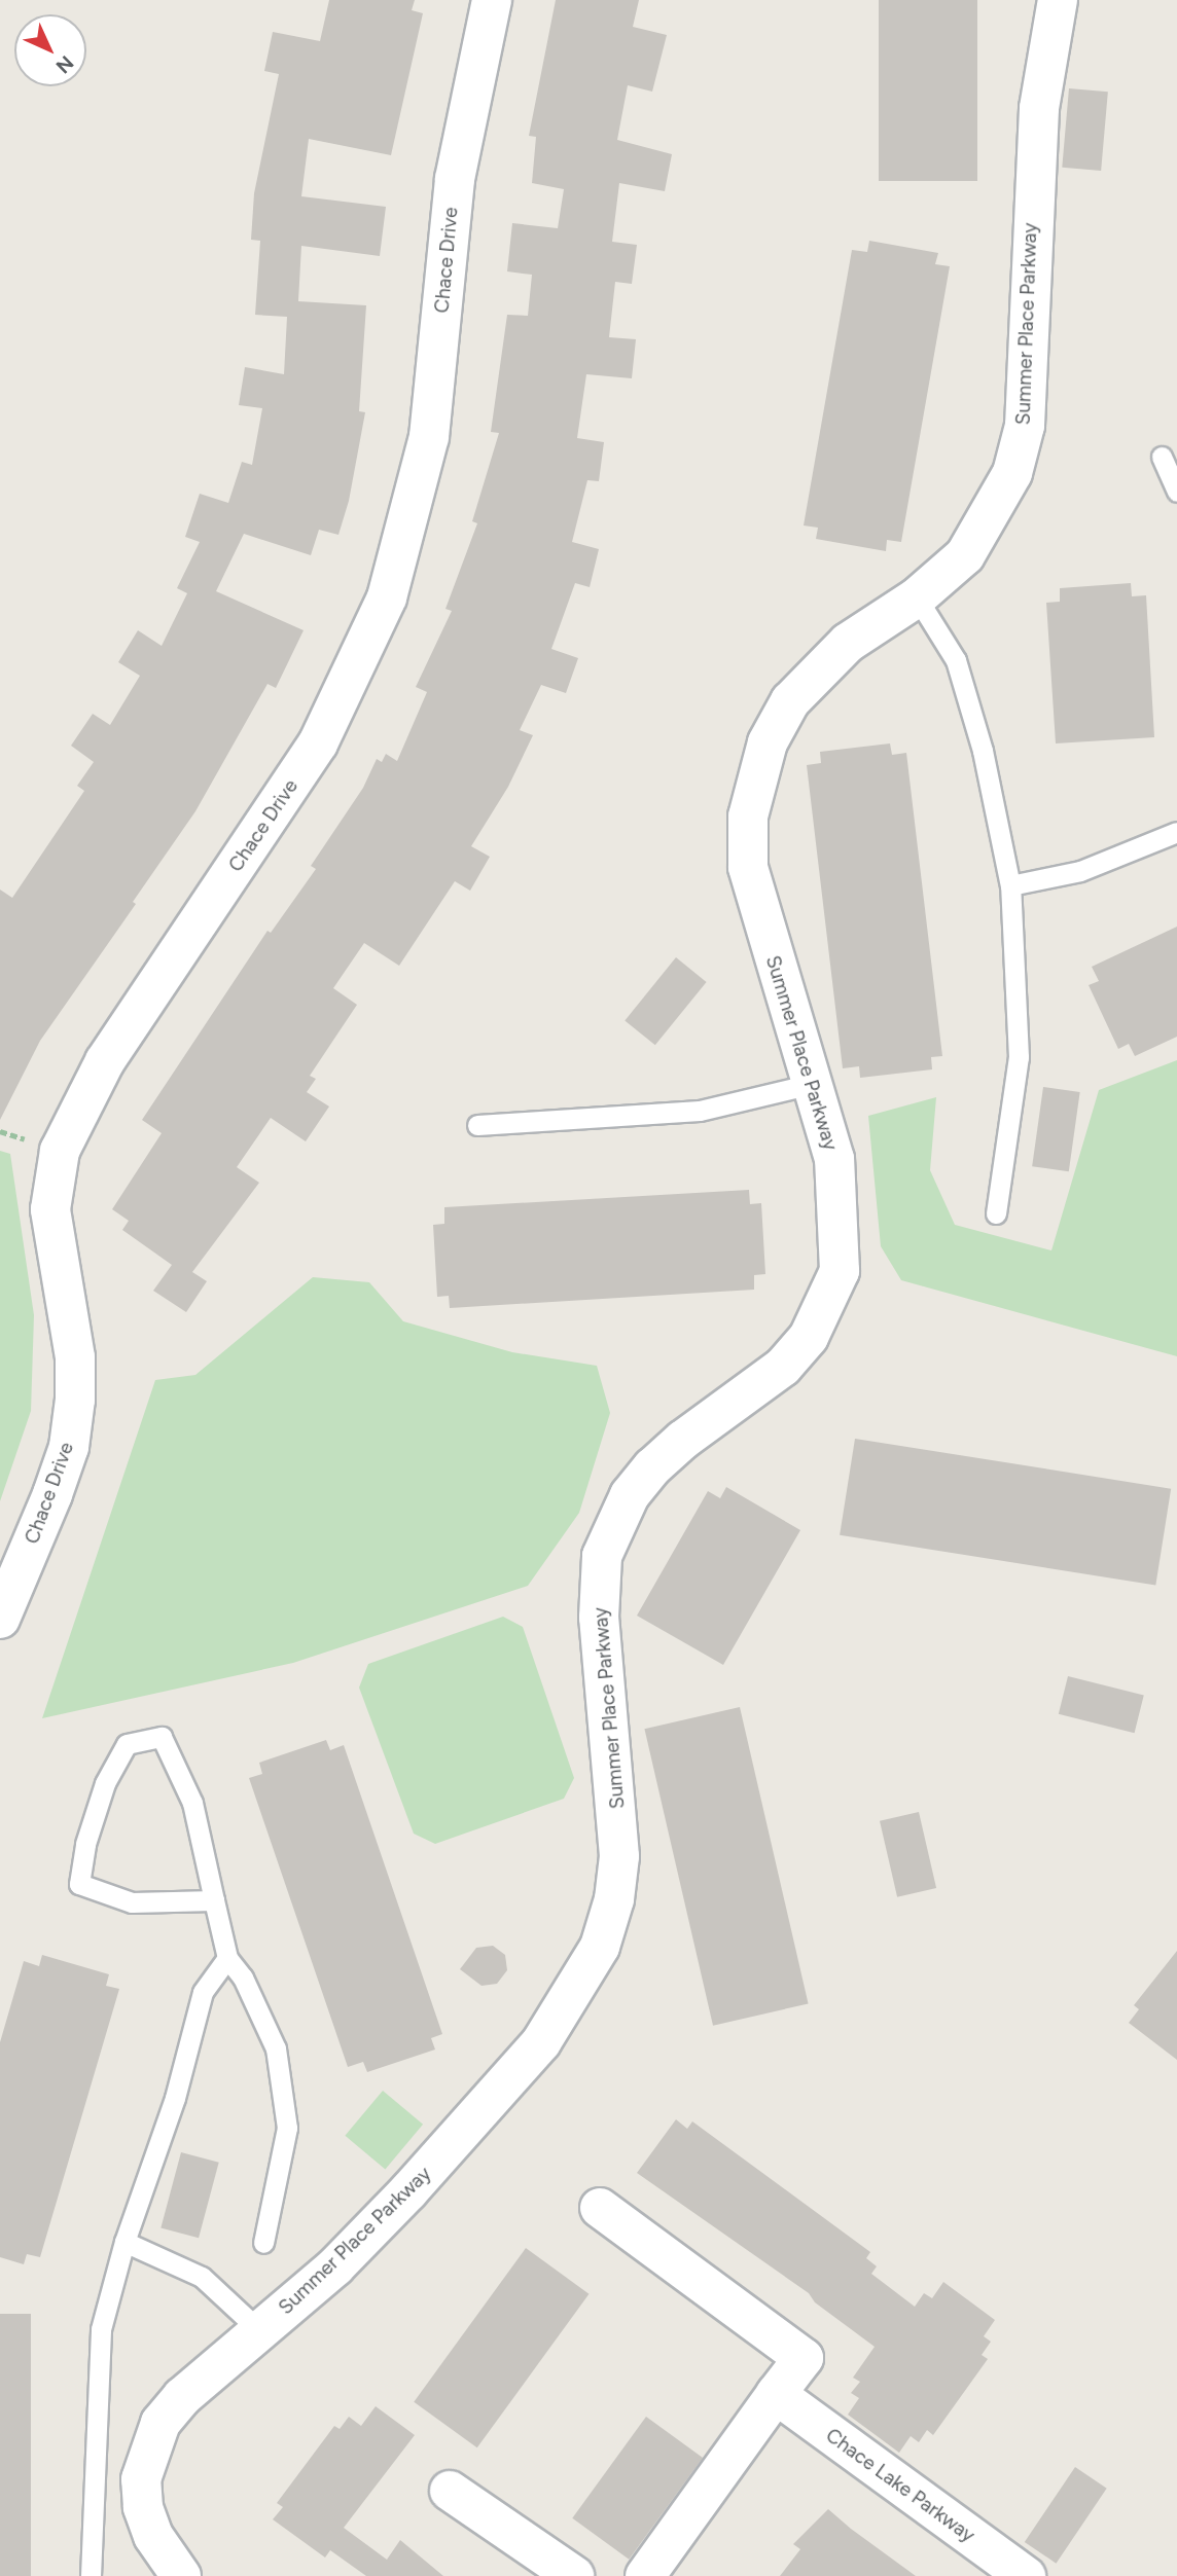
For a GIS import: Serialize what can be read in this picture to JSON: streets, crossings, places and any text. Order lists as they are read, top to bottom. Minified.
{"streets":{"street":["Chace Drive","Summer Place Parkway","Chace Lake Parkway"]},"north":"bottom right"}
